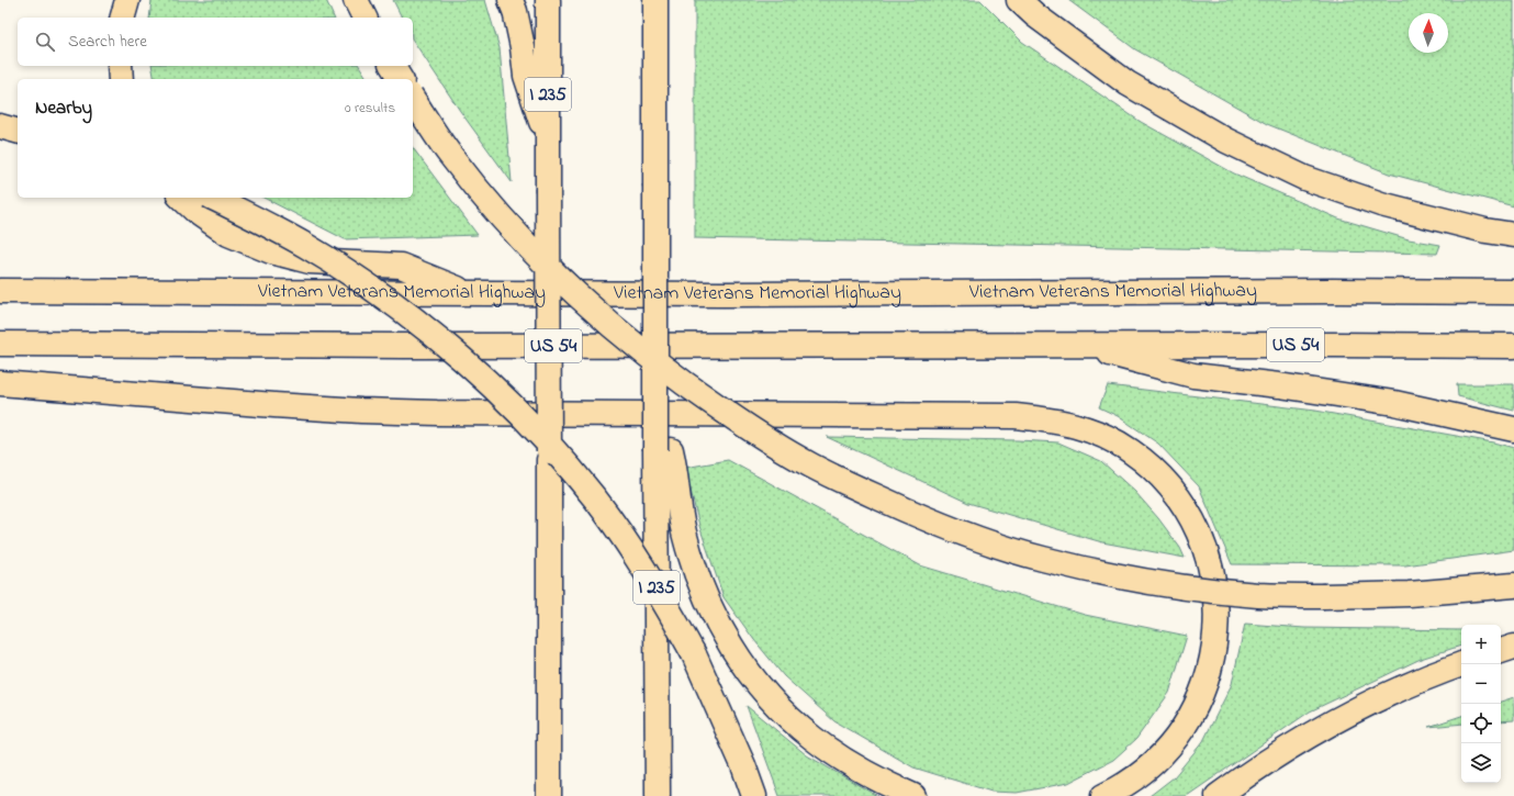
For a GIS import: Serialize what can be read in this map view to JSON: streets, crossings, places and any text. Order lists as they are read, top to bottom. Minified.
{"streets":{"highway":["I 235","Vietnam Veterans Memorial Highway","US 54"]},"north":"top","page":{"search":"Search here","heading":["Nearby","0 results"],"map_buttons":["+","−"]}}
